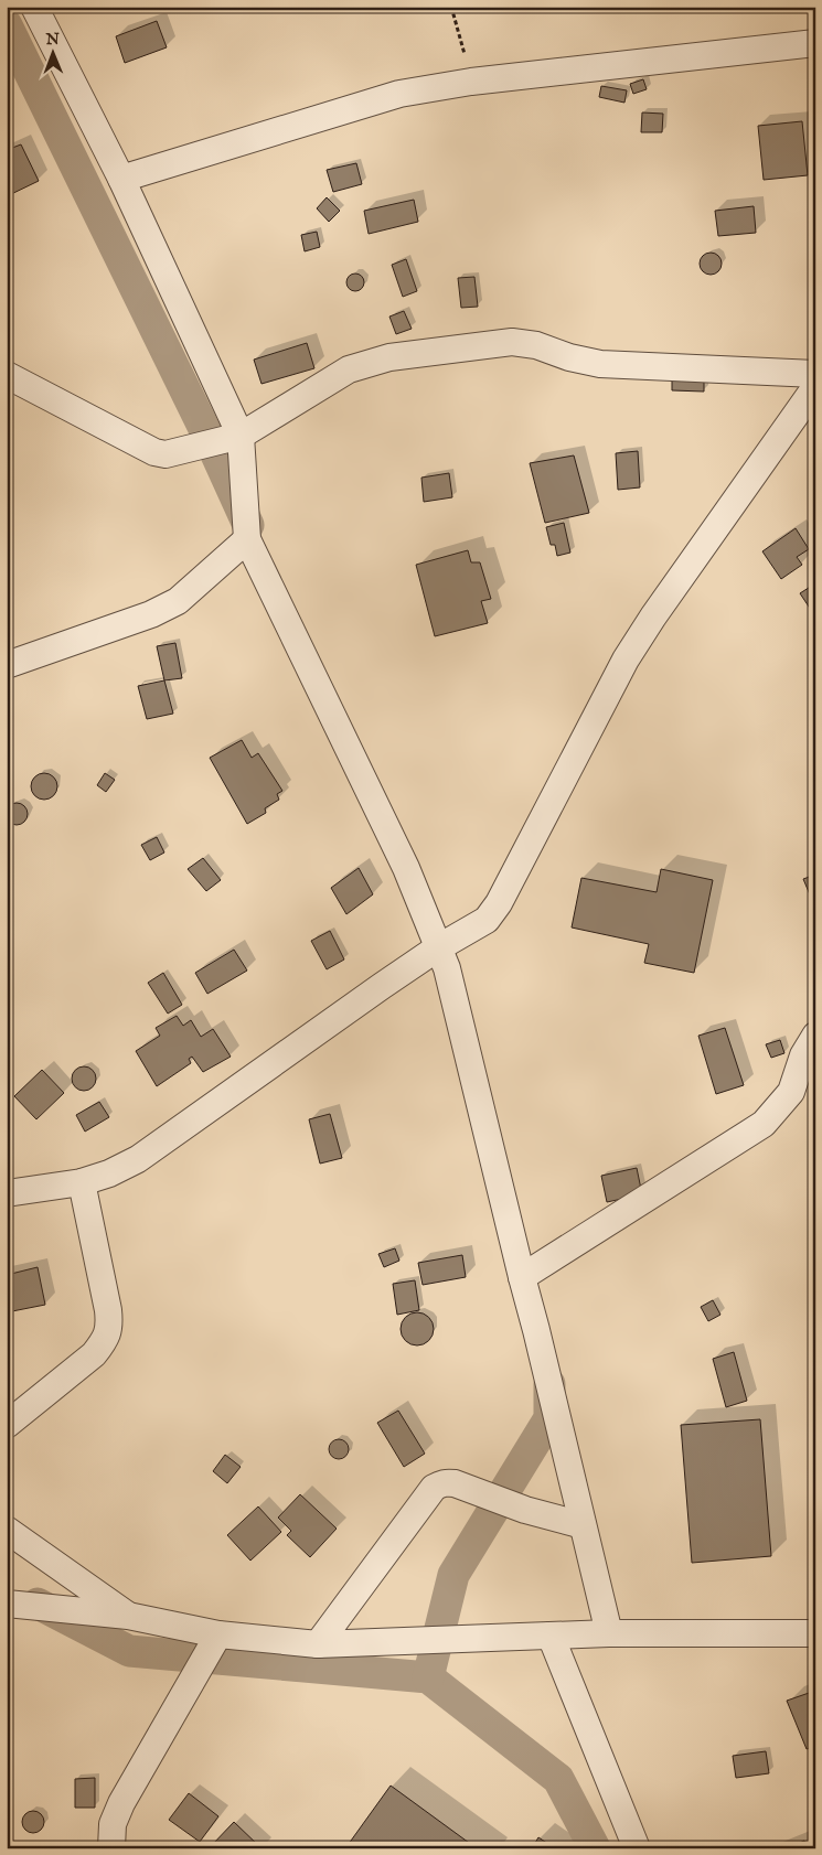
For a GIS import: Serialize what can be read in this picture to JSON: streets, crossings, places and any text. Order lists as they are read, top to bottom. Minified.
{"north":"top"}
